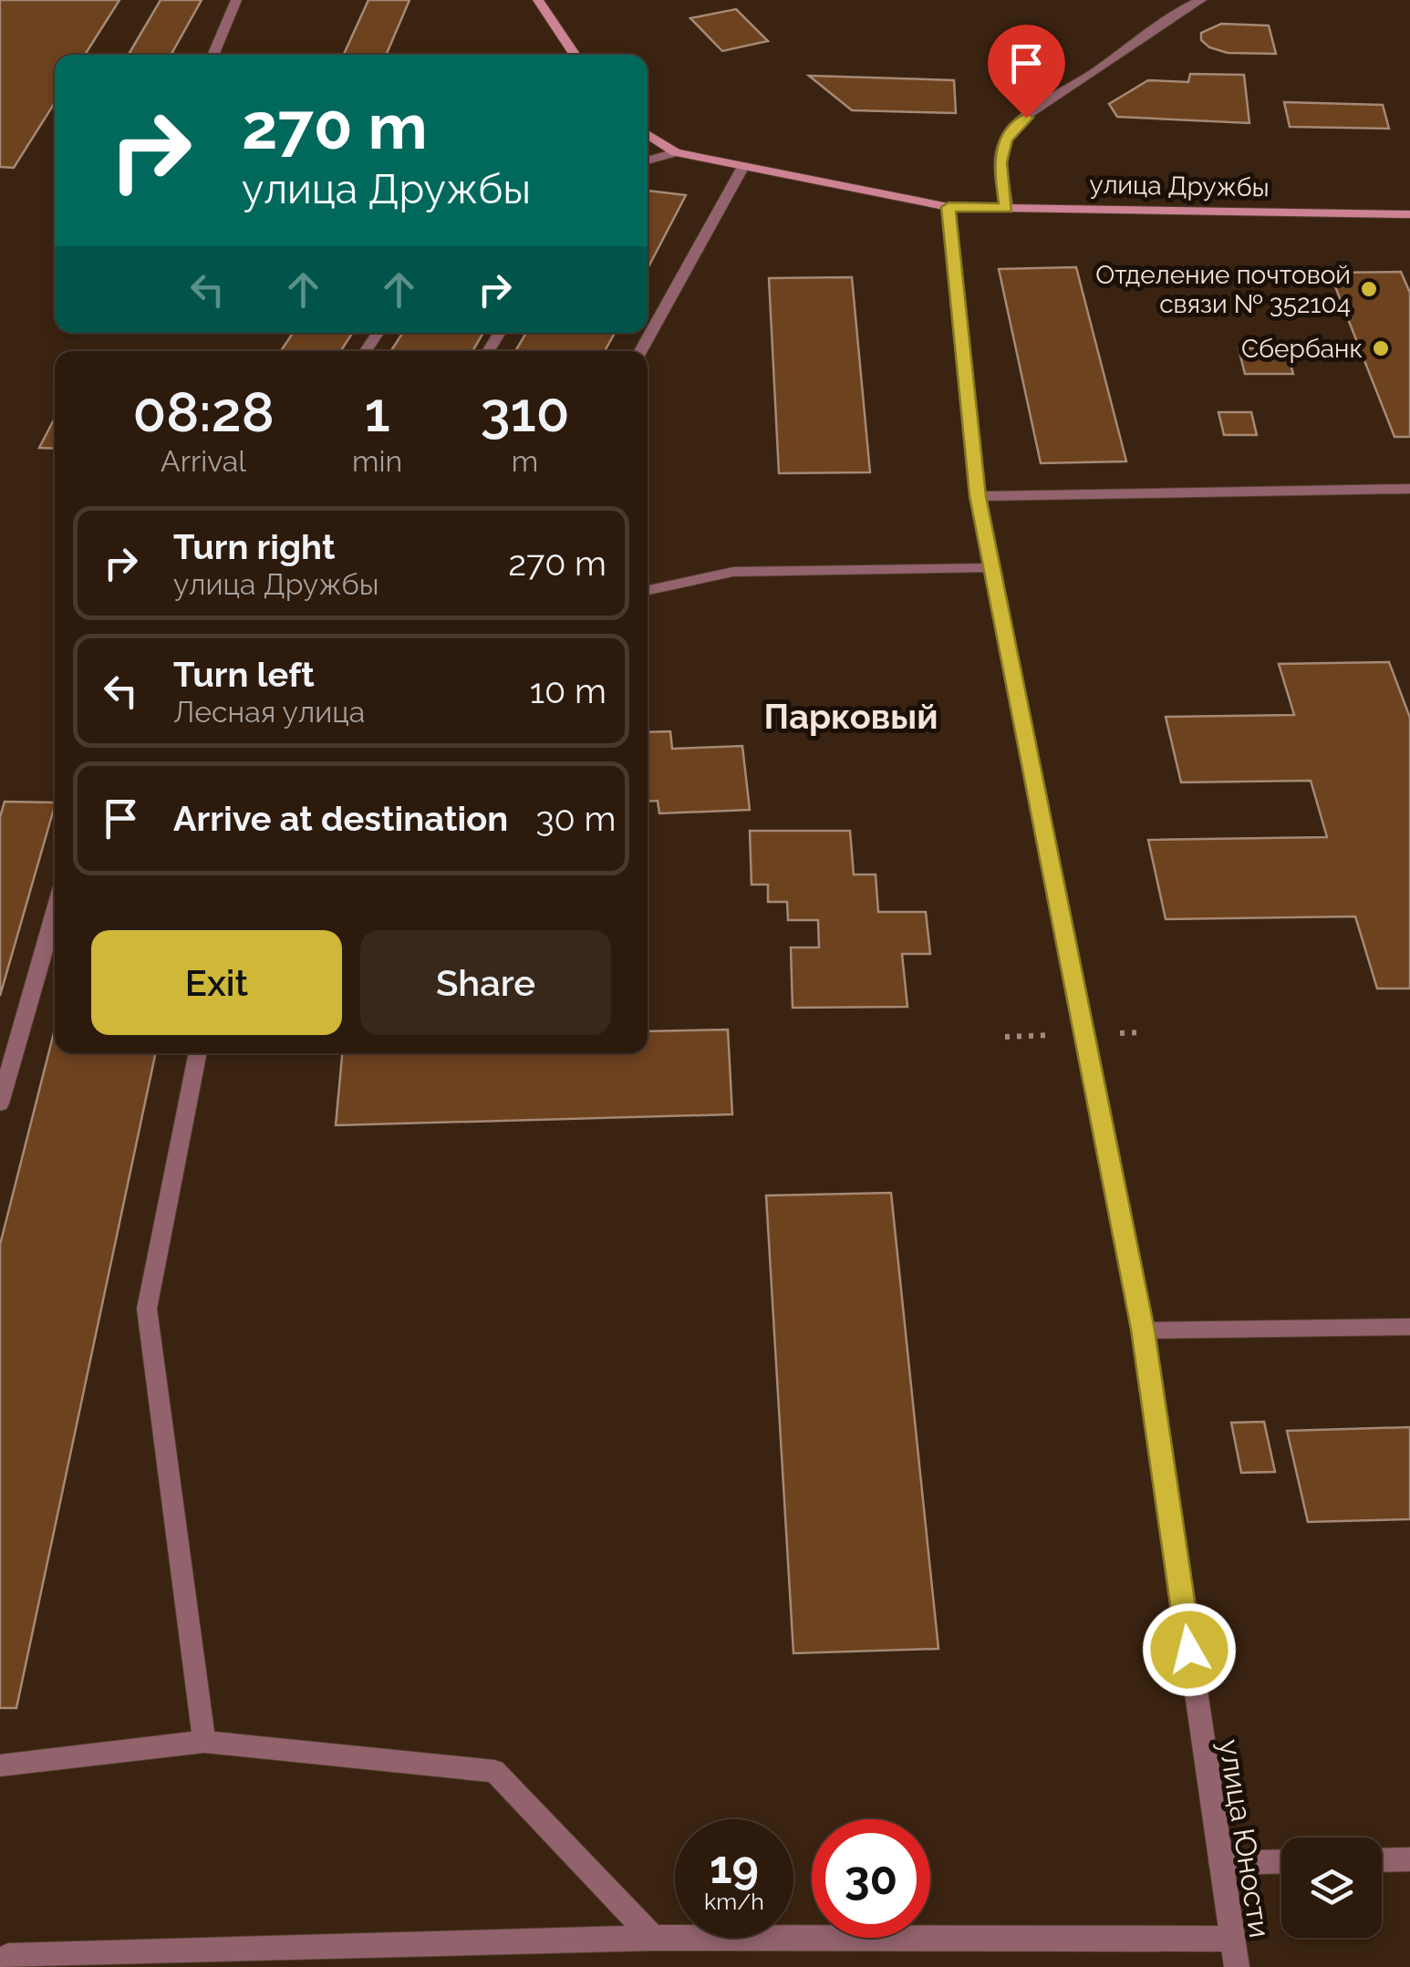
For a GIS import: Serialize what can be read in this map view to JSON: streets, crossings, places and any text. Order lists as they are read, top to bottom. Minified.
{"streets":{"main road":["улица Дружбы"],"street":["улица Юности"]},"crossings":[["улица Дружбы","улица Юности"]],"districts":["Парковый"],"places":["Отделение почтовой связи № 352104","Сбербанк"],"page":{"turn":["270 m","улица Дружбы"],"eta":["08:28","Arrival","1","min","310","m"],"list":[{"name":"Turn right","note":"улица Дружбы","value":"270 m"},{"name":"Turn left","note":"Лесная улица","value":"10 m"},{"name":"Arrive at destination","value":"30 m"}],"buttons":["Exit","Share"],"speed":"19 km/h","limit":"30"}}
